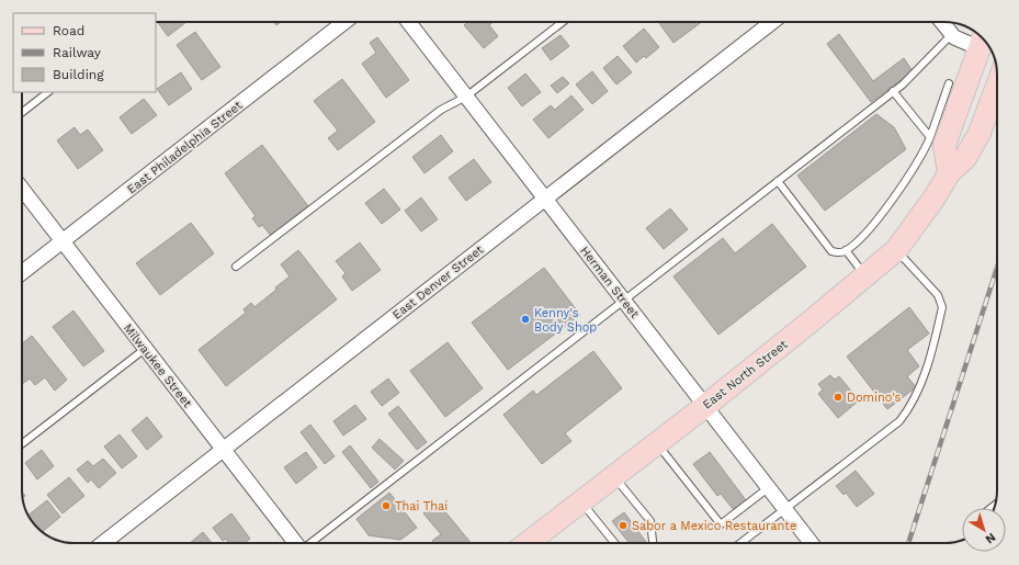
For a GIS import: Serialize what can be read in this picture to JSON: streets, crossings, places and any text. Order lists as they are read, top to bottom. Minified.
{"streets":{"main road":["East North Street"],"street":["East Philadelphia Street","East Denver Street","Herman Street","Milwaukee Street"]},"crossings":[["East Philadelphia Street","Milwaukee Street"],["East Denver Street","Herman Street"],["East Denver Street","Milwaukee Street"],["Herman Street","East North Street"]],"places":["Kenny's Body Shop","Domino's","Thai Thai","Sabor a Mexico Restaurante"],"legend":["Road","Railway","Building"],"north":"bottom right"}
